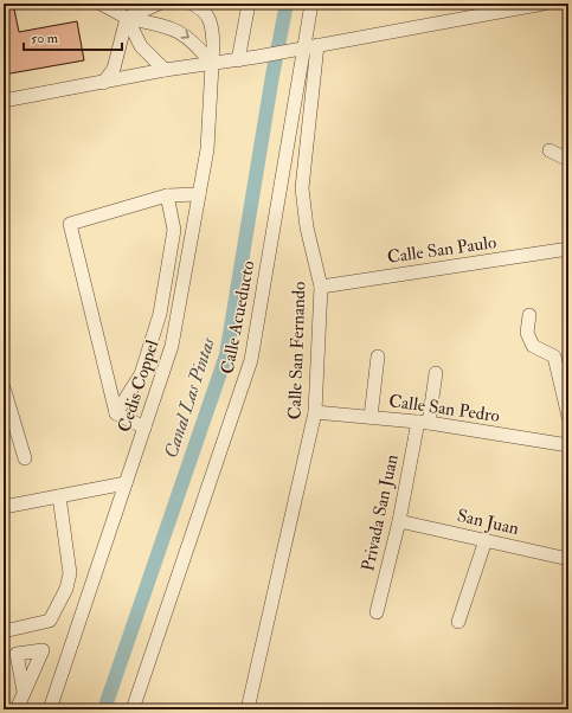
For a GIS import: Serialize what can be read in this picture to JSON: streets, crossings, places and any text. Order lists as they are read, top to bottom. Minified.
{"streets":{"street":["Calle San Paulo","Calle Acueducto","Calle San Fernando","Cedis Coppel","Calle San Pedro","Privada San Juan","San Juan"]},"crossings":[["Calle San Paulo","Calle San Fernando"],["Calle Acueducto","Calle San Fernando"],["Calle San Fernando","Calle San Pedro"],["Calle San Pedro","Privada San Juan"],["Privada San Juan","San Juan"]],"water":["Canal Las Pintas"],"scale_bar":"50 m"}
